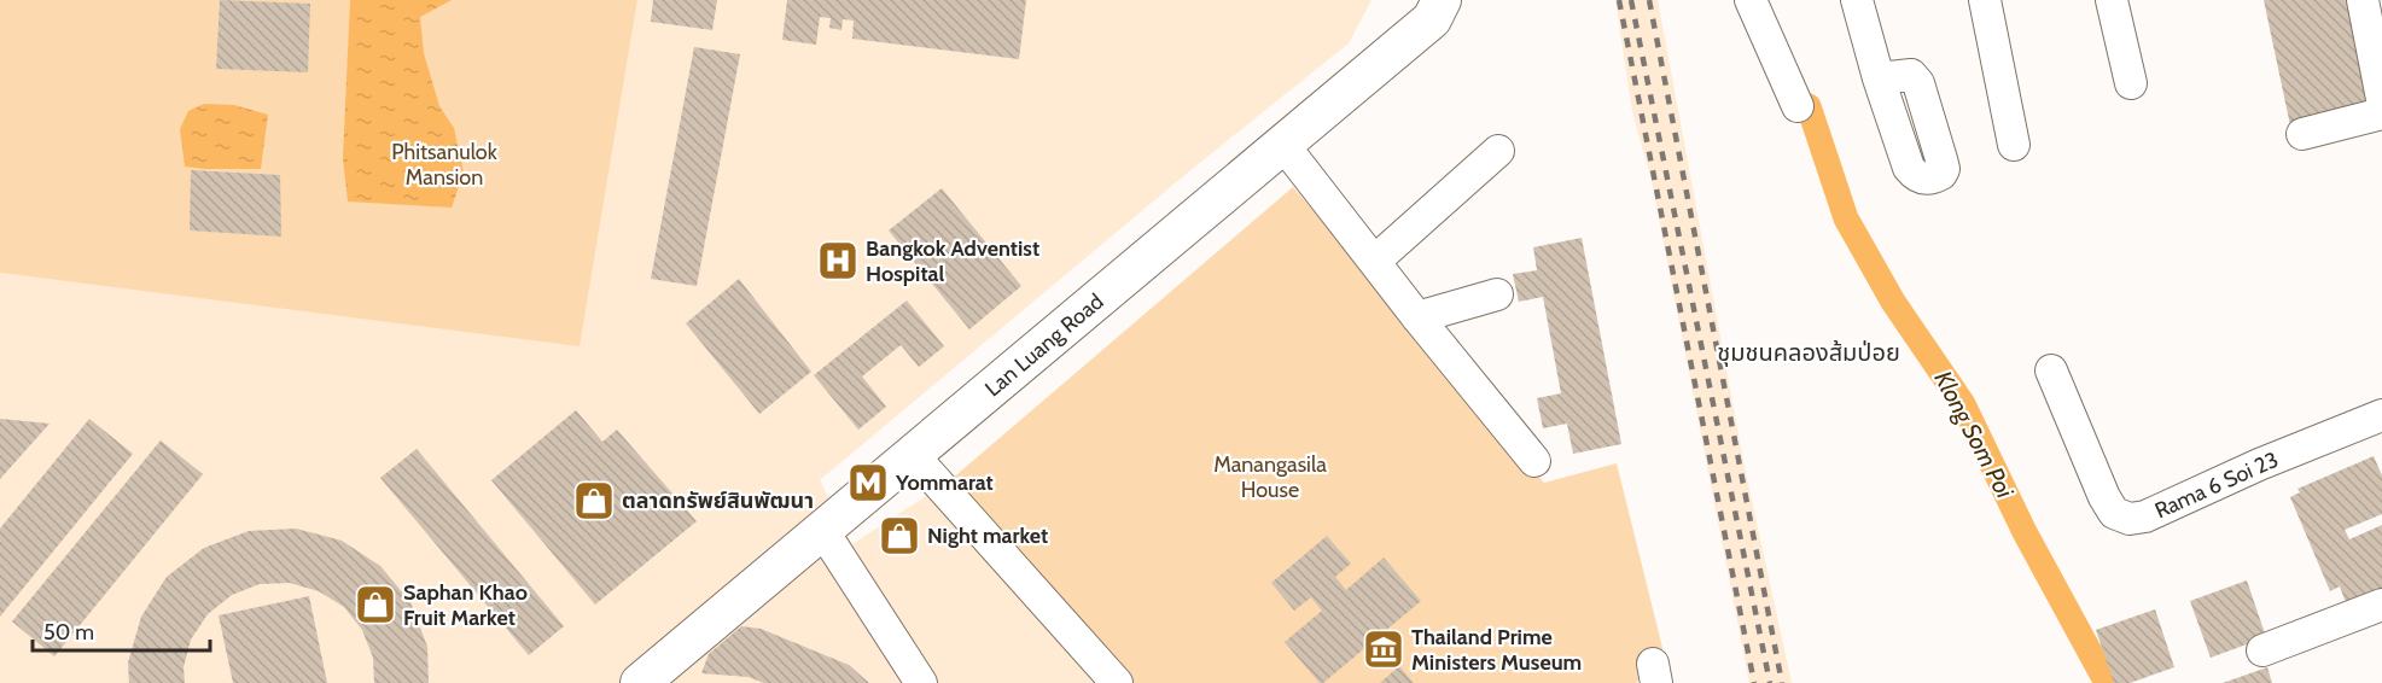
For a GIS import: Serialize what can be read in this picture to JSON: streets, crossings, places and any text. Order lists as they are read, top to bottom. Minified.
{"streets":{"main road":["Lan Luang Road"],"street":["Rama 6 Soi 23"]},"districts":["ชุมชนคลองส้มป่อย"],"water":["Klong Som Poi"],"parks":["Phitsanulok Mansion","Manangasila House"],"places":{"hospital":["Bangkok Adventist Hospital"],"metro station":["Yommarat"],"shop":["ตลาดทรัพย์สินพัฒนา","Night market","Saphan Khao Fruit Market"],"museum":["Thailand Prime Ministers Museum"]},"scale_bar":"50 m"}
